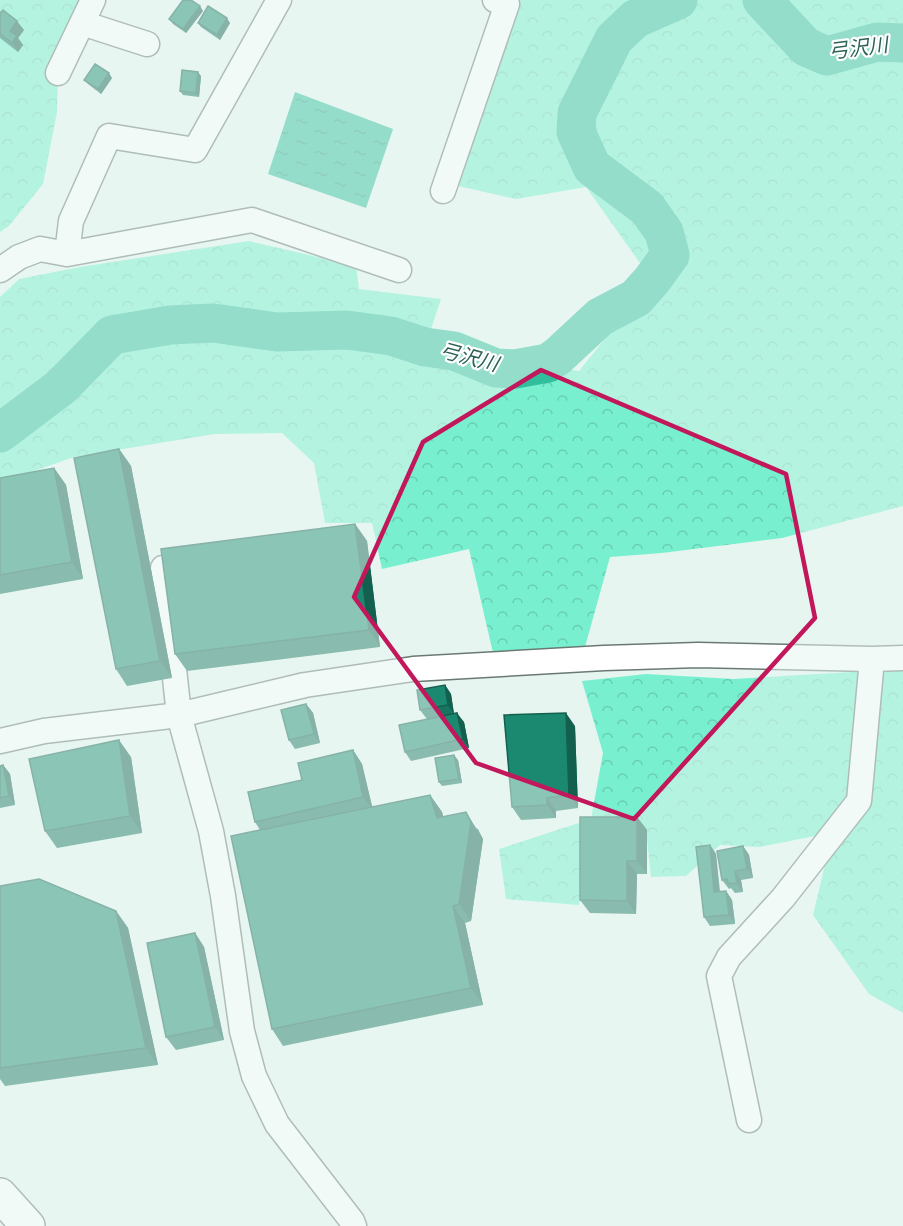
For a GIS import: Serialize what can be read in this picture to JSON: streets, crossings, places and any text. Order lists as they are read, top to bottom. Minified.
{"water":["弓沢川"]}
